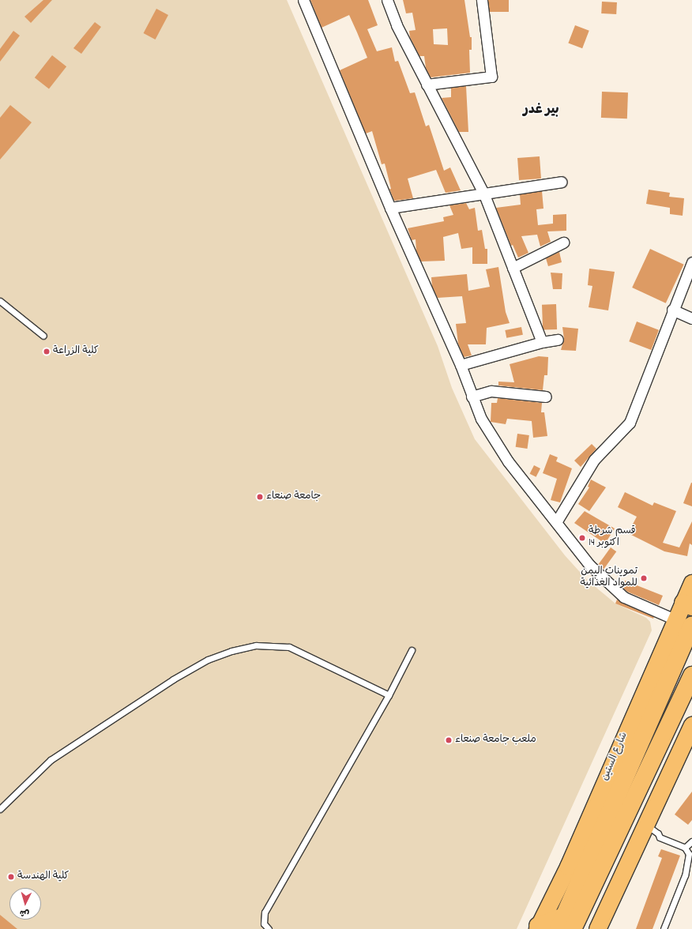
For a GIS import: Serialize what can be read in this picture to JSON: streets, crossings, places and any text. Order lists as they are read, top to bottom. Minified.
{"streets":{"highway":["شارع الستين"]},"districts":["بير غدر"],"places":["كلية الزراعة","جامعة صنعاء","قسم شرطة 14 اكتوبر","تموينات اليمن للمواد الغذائية","ملعب جامعة صنعاء","كلية الهندسة"],"north":"bottom"}
